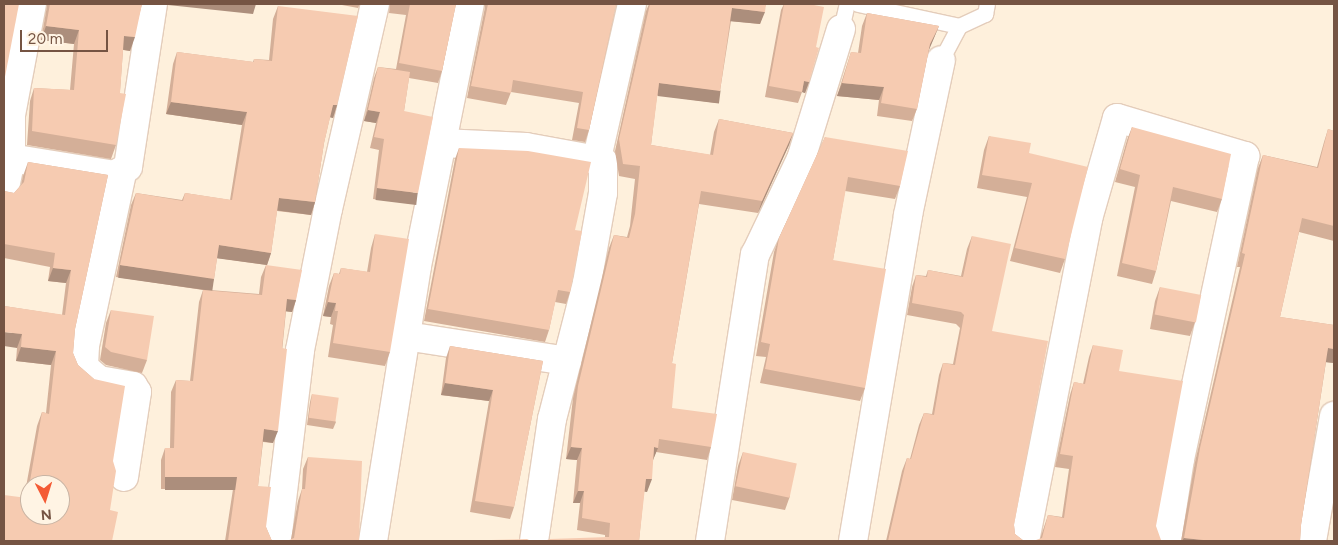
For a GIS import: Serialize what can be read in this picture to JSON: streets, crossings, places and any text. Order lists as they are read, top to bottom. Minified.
{"scale_bar":"20 m","north":"bottom"}
